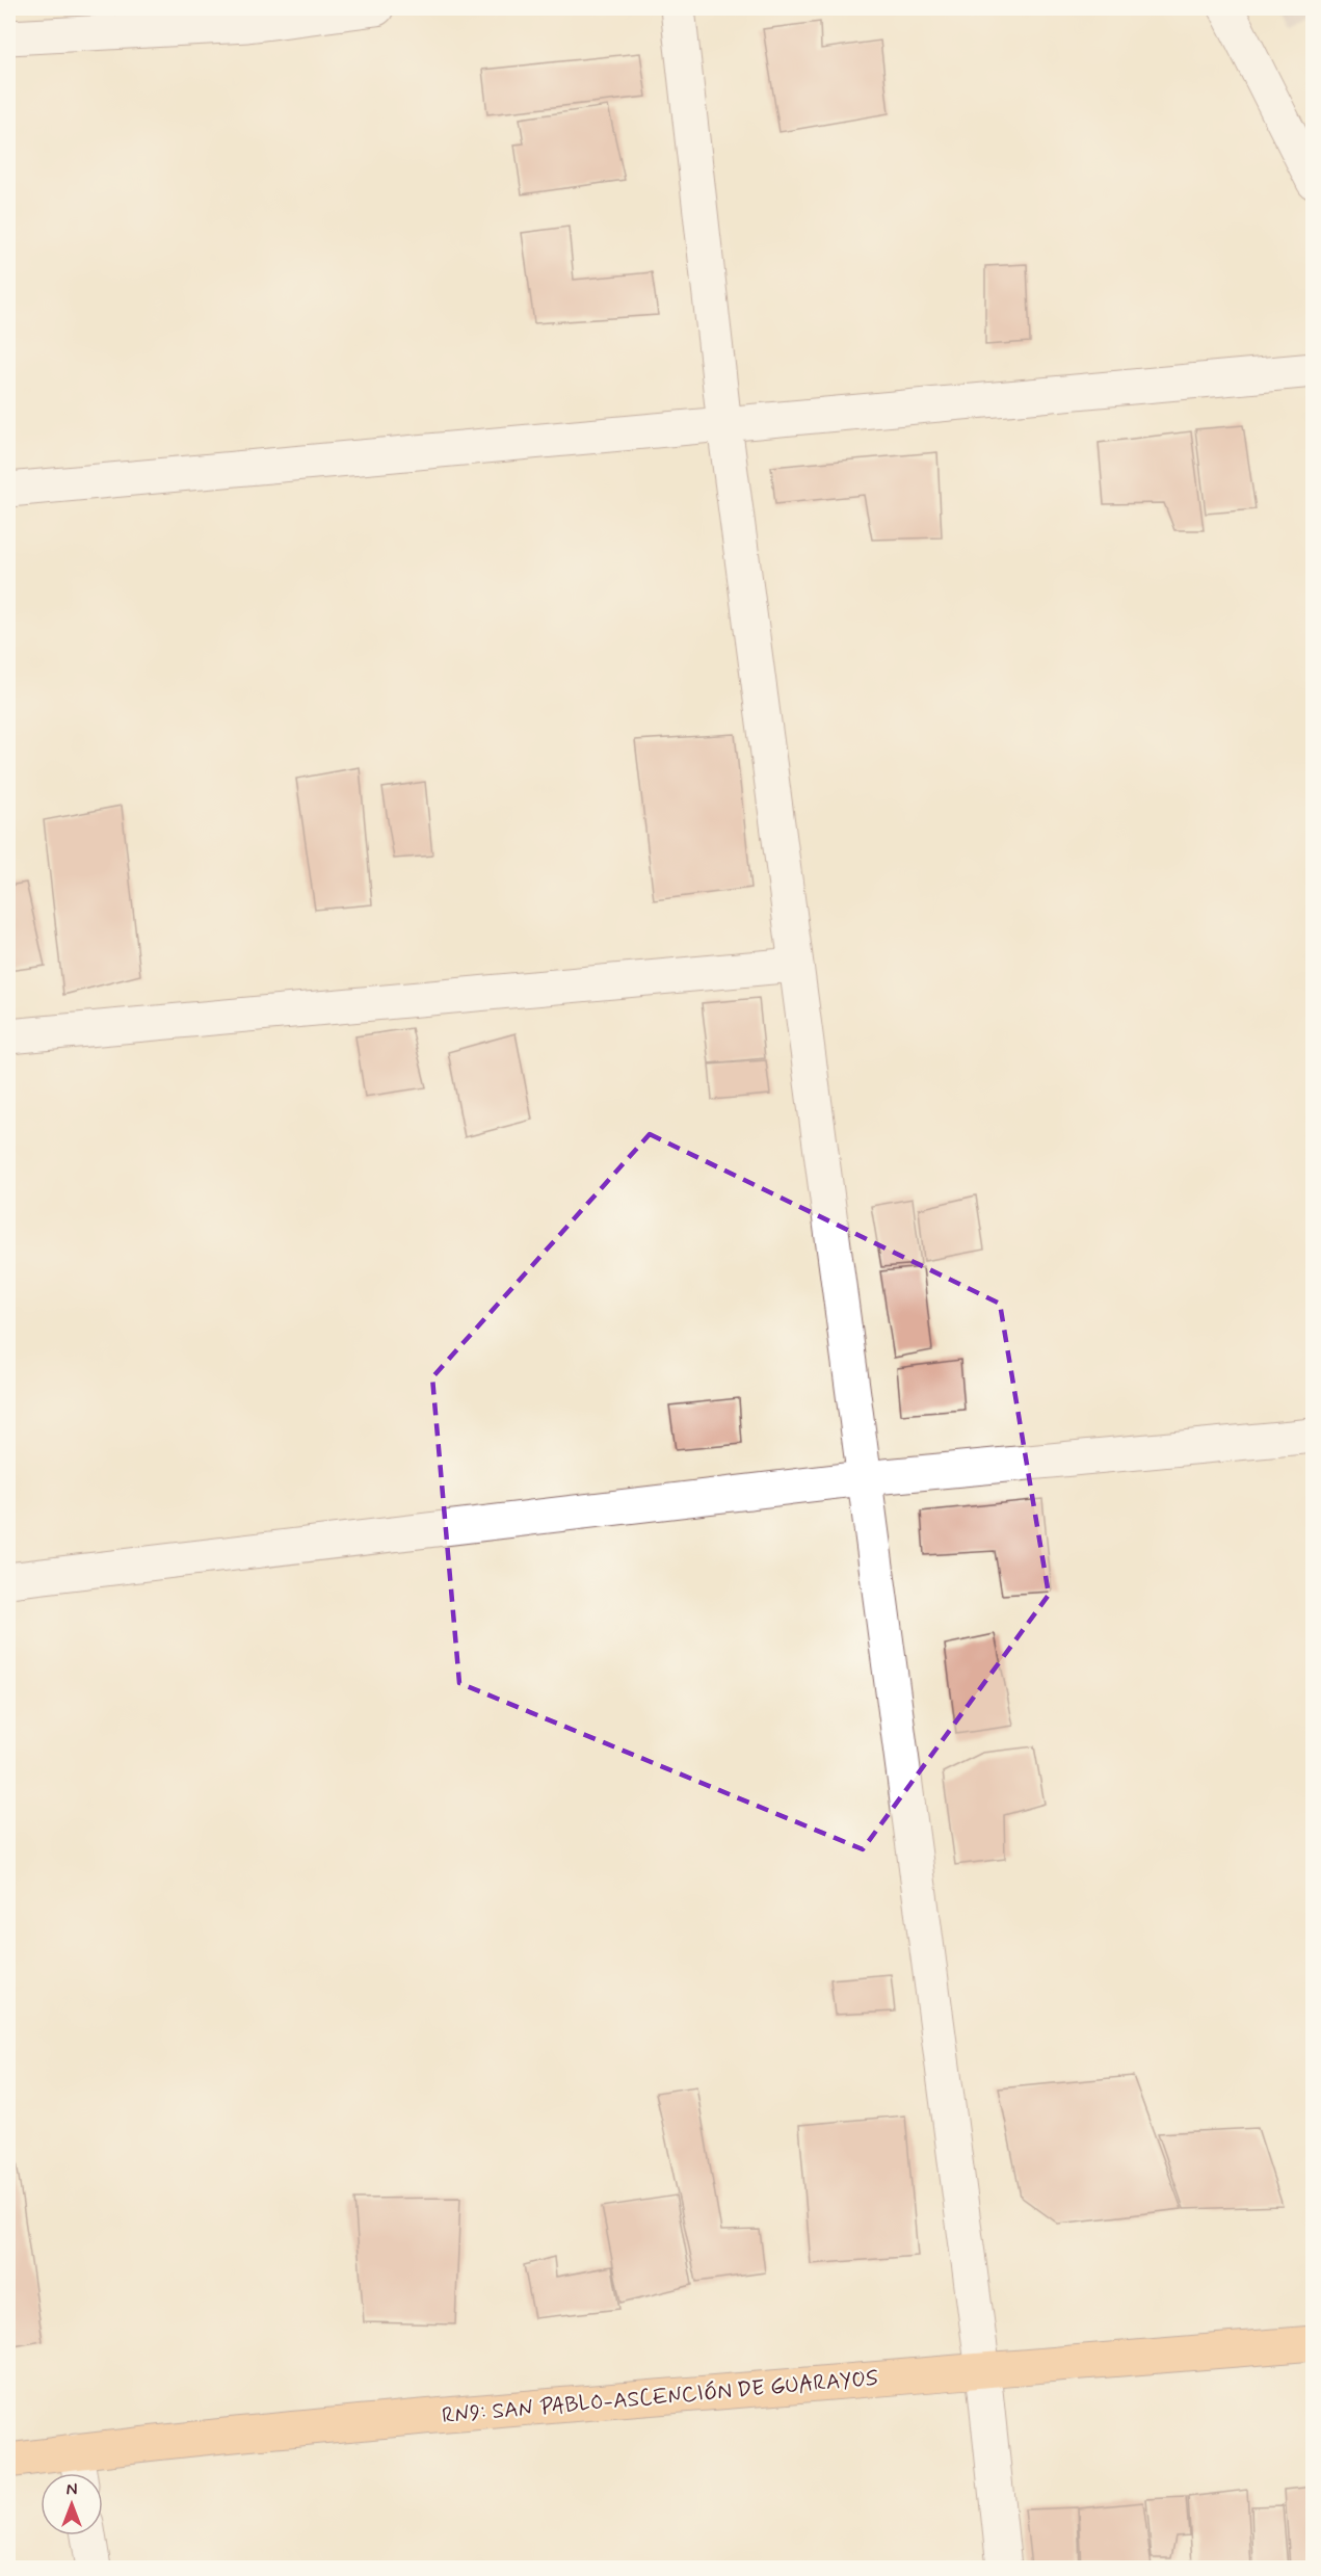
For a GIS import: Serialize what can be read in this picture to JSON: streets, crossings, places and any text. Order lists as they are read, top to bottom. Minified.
{"streets":{"highway":["RN9: SAN PABLO-ASCENCIÓN DE GUARAYOS"]},"north":"top"}
